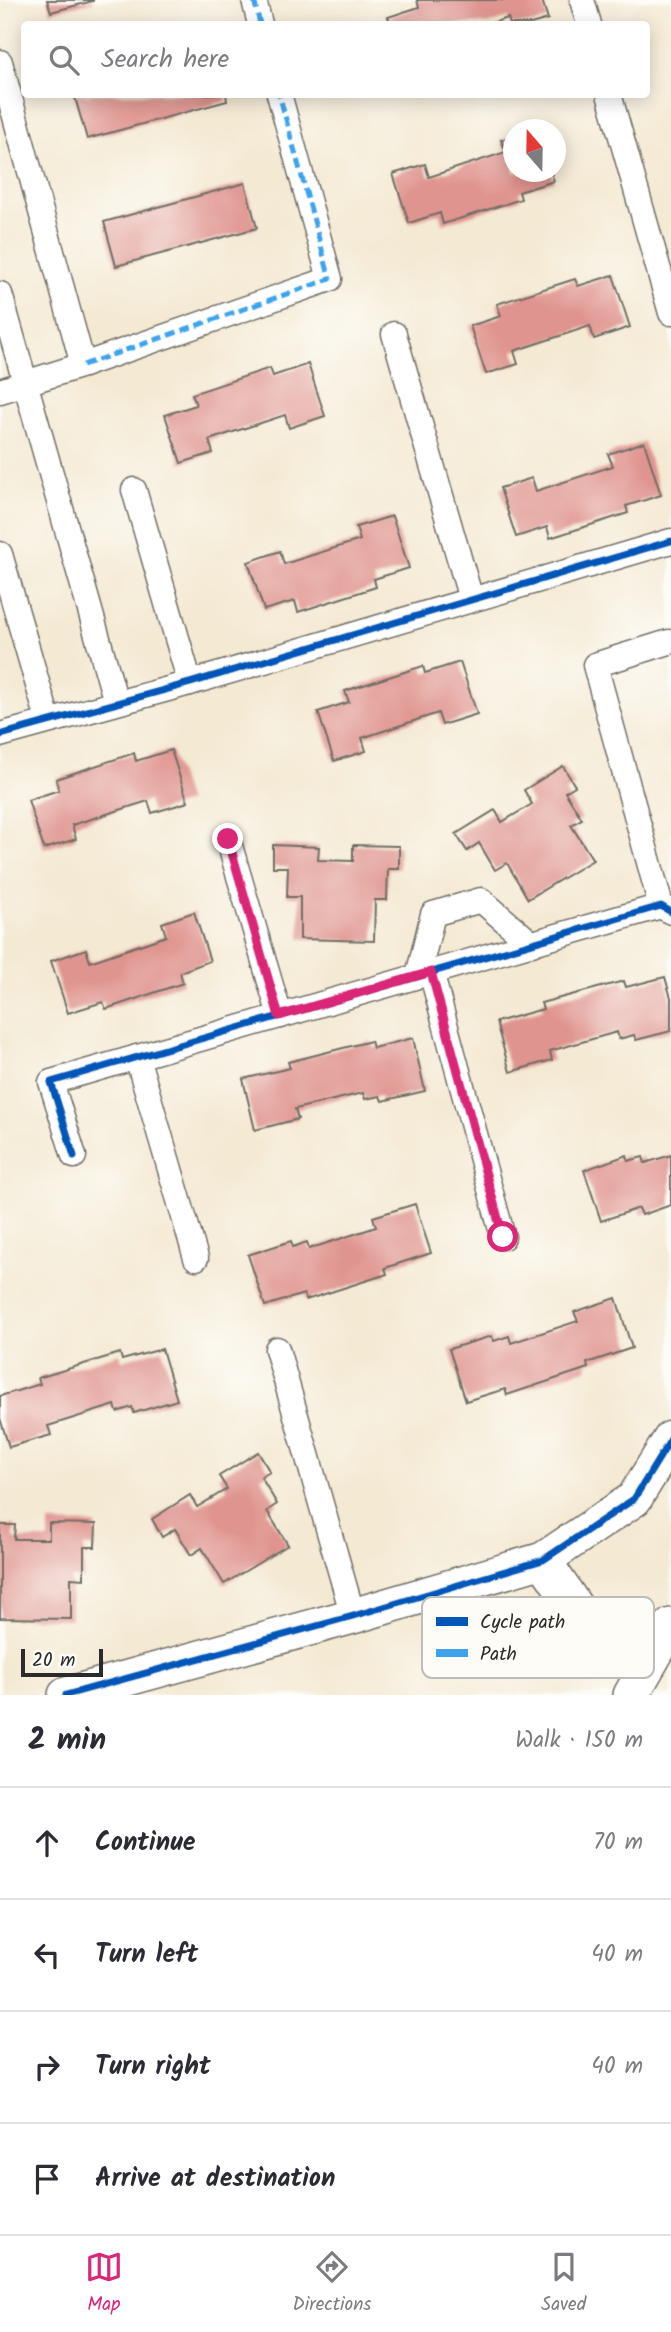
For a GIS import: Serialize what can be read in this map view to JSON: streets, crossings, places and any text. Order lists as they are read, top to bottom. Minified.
{"legend":["Cycle path","Path"],"scale_bar":"20 m","north":"top","page":{"search":"Search here","scale":"20 m","heading":["2 min","Walk · 150 m"],"list":[["Continue","70 m"],["Turn left","40 m"],["Turn right","40 m"],"Arrive at destination"],"nav":["Map","Directions","Saved"]}}
